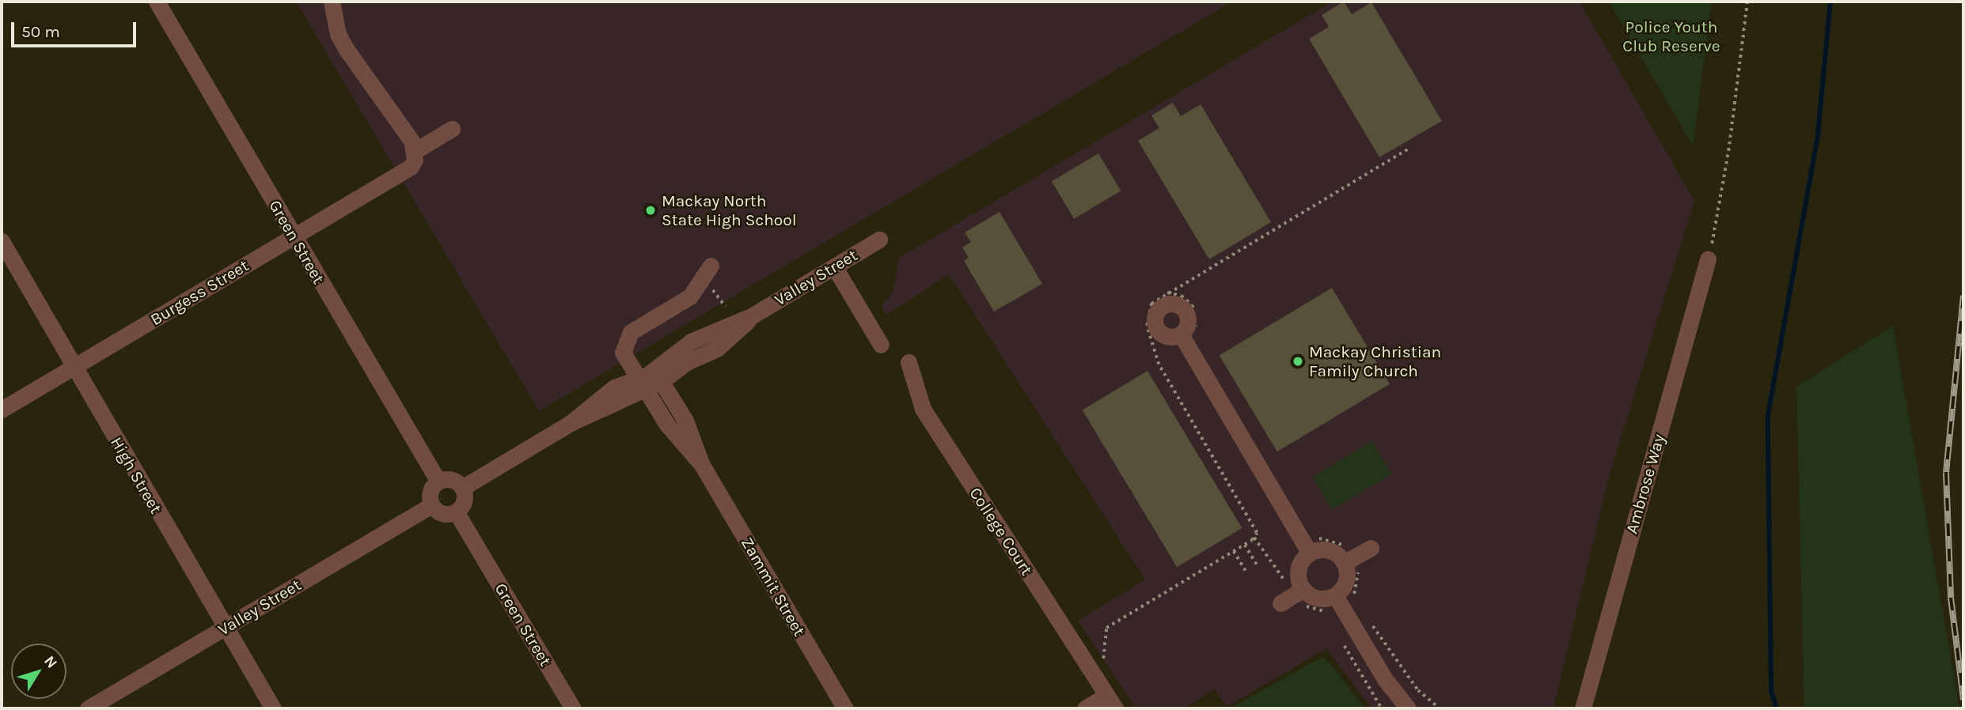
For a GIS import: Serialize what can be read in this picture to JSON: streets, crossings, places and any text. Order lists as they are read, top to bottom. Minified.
{"streets":{"street":["Green Street","Valley Street","Burgess Street","High Street","Ambrose Way","College Court","Zammit Street"]},"crossings":[["Green Street","Valley Street"],["Green Street","Burgess Street"],["Valley Street","High Street"],["Valley Street","Zammit Street"],["Burgess Street","High Street"]],"parks":["Police Youth Club Reserve"],"places":["Mackay North State High School","Mackay Christian Family Church"],"scale_bar":"50 m","north":"top right"}
